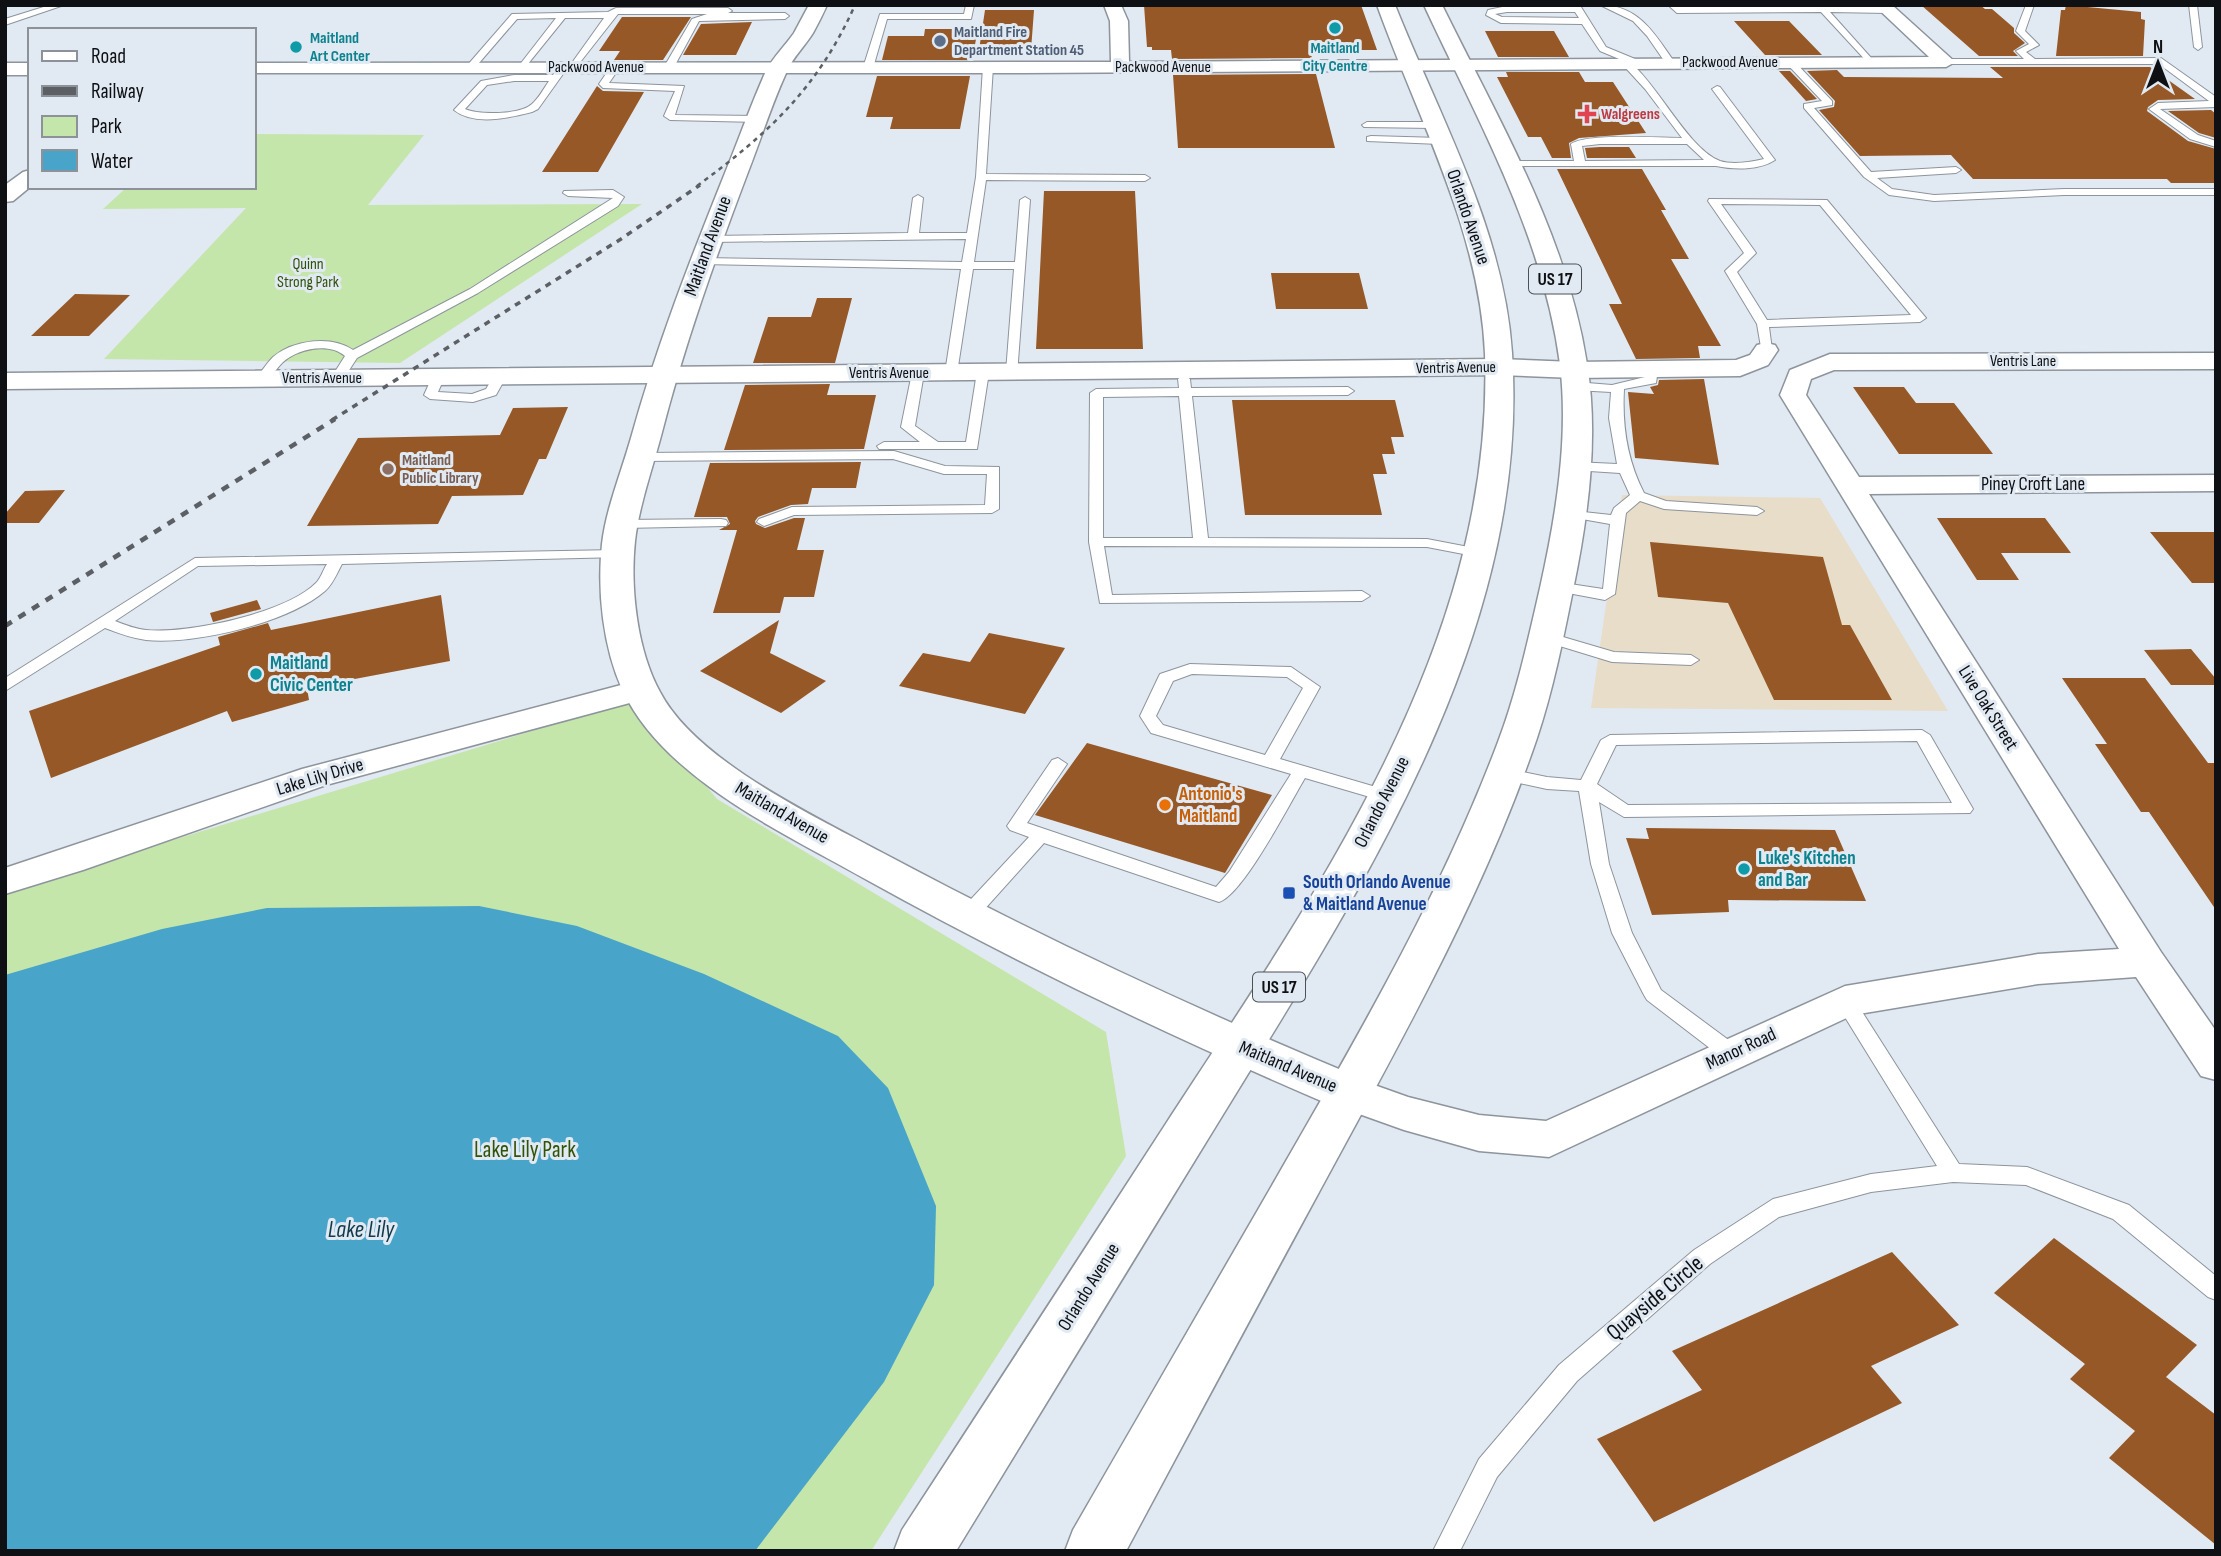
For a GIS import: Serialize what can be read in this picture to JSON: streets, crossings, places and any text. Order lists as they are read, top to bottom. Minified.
{"streets":{"main road":["Orlando Avenue","Maitland Avenue","US 17"],"street":["Packwood Avenue","Ventris Lane","Ventris Avenue","Piney Croft Lane","Live Oak Street","Lake Lily Drive","Manor Road"],"lane":["Quayside Circle"]},"crossings":[["Packwood Avenue","Orlando Avenue"],["Packwood Avenue","Maitland Avenue"],["Packwood Avenue","US 17"],["Orlando Avenue","Maitland Avenue"],["Orlando Avenue","Ventris Avenue"],["Maitland Avenue","US 17"],["Maitland Avenue","Ventris Avenue"],["Maitland Avenue","Lake Lily Drive"],["Maitland Avenue","Manor Road"],["US 17","Ventris Avenue"],["US 17","Manor Road"],["Ventris Lane","Live Oak Street"],["Piney Croft Lane","Live Oak Street"],["Live Oak Street","Manor Road"]],"water":["Lake Lily"],"parks":["Quinn Strong Park","Lake Lily Park"],"places":{"other":["Maitland City Centre","Maitland Fire Department Station 45","Maitland Art Center","Maitland Public Library","Maitland Civic Center","Antonio's Maitland","Luke's Kitchen and Bar"],"health":["Walgreens"],"transit":["South Orlando Avenue & Maitland Avenue"]},"legend":["Road","Railway","Park","Water"],"north":"top"}
